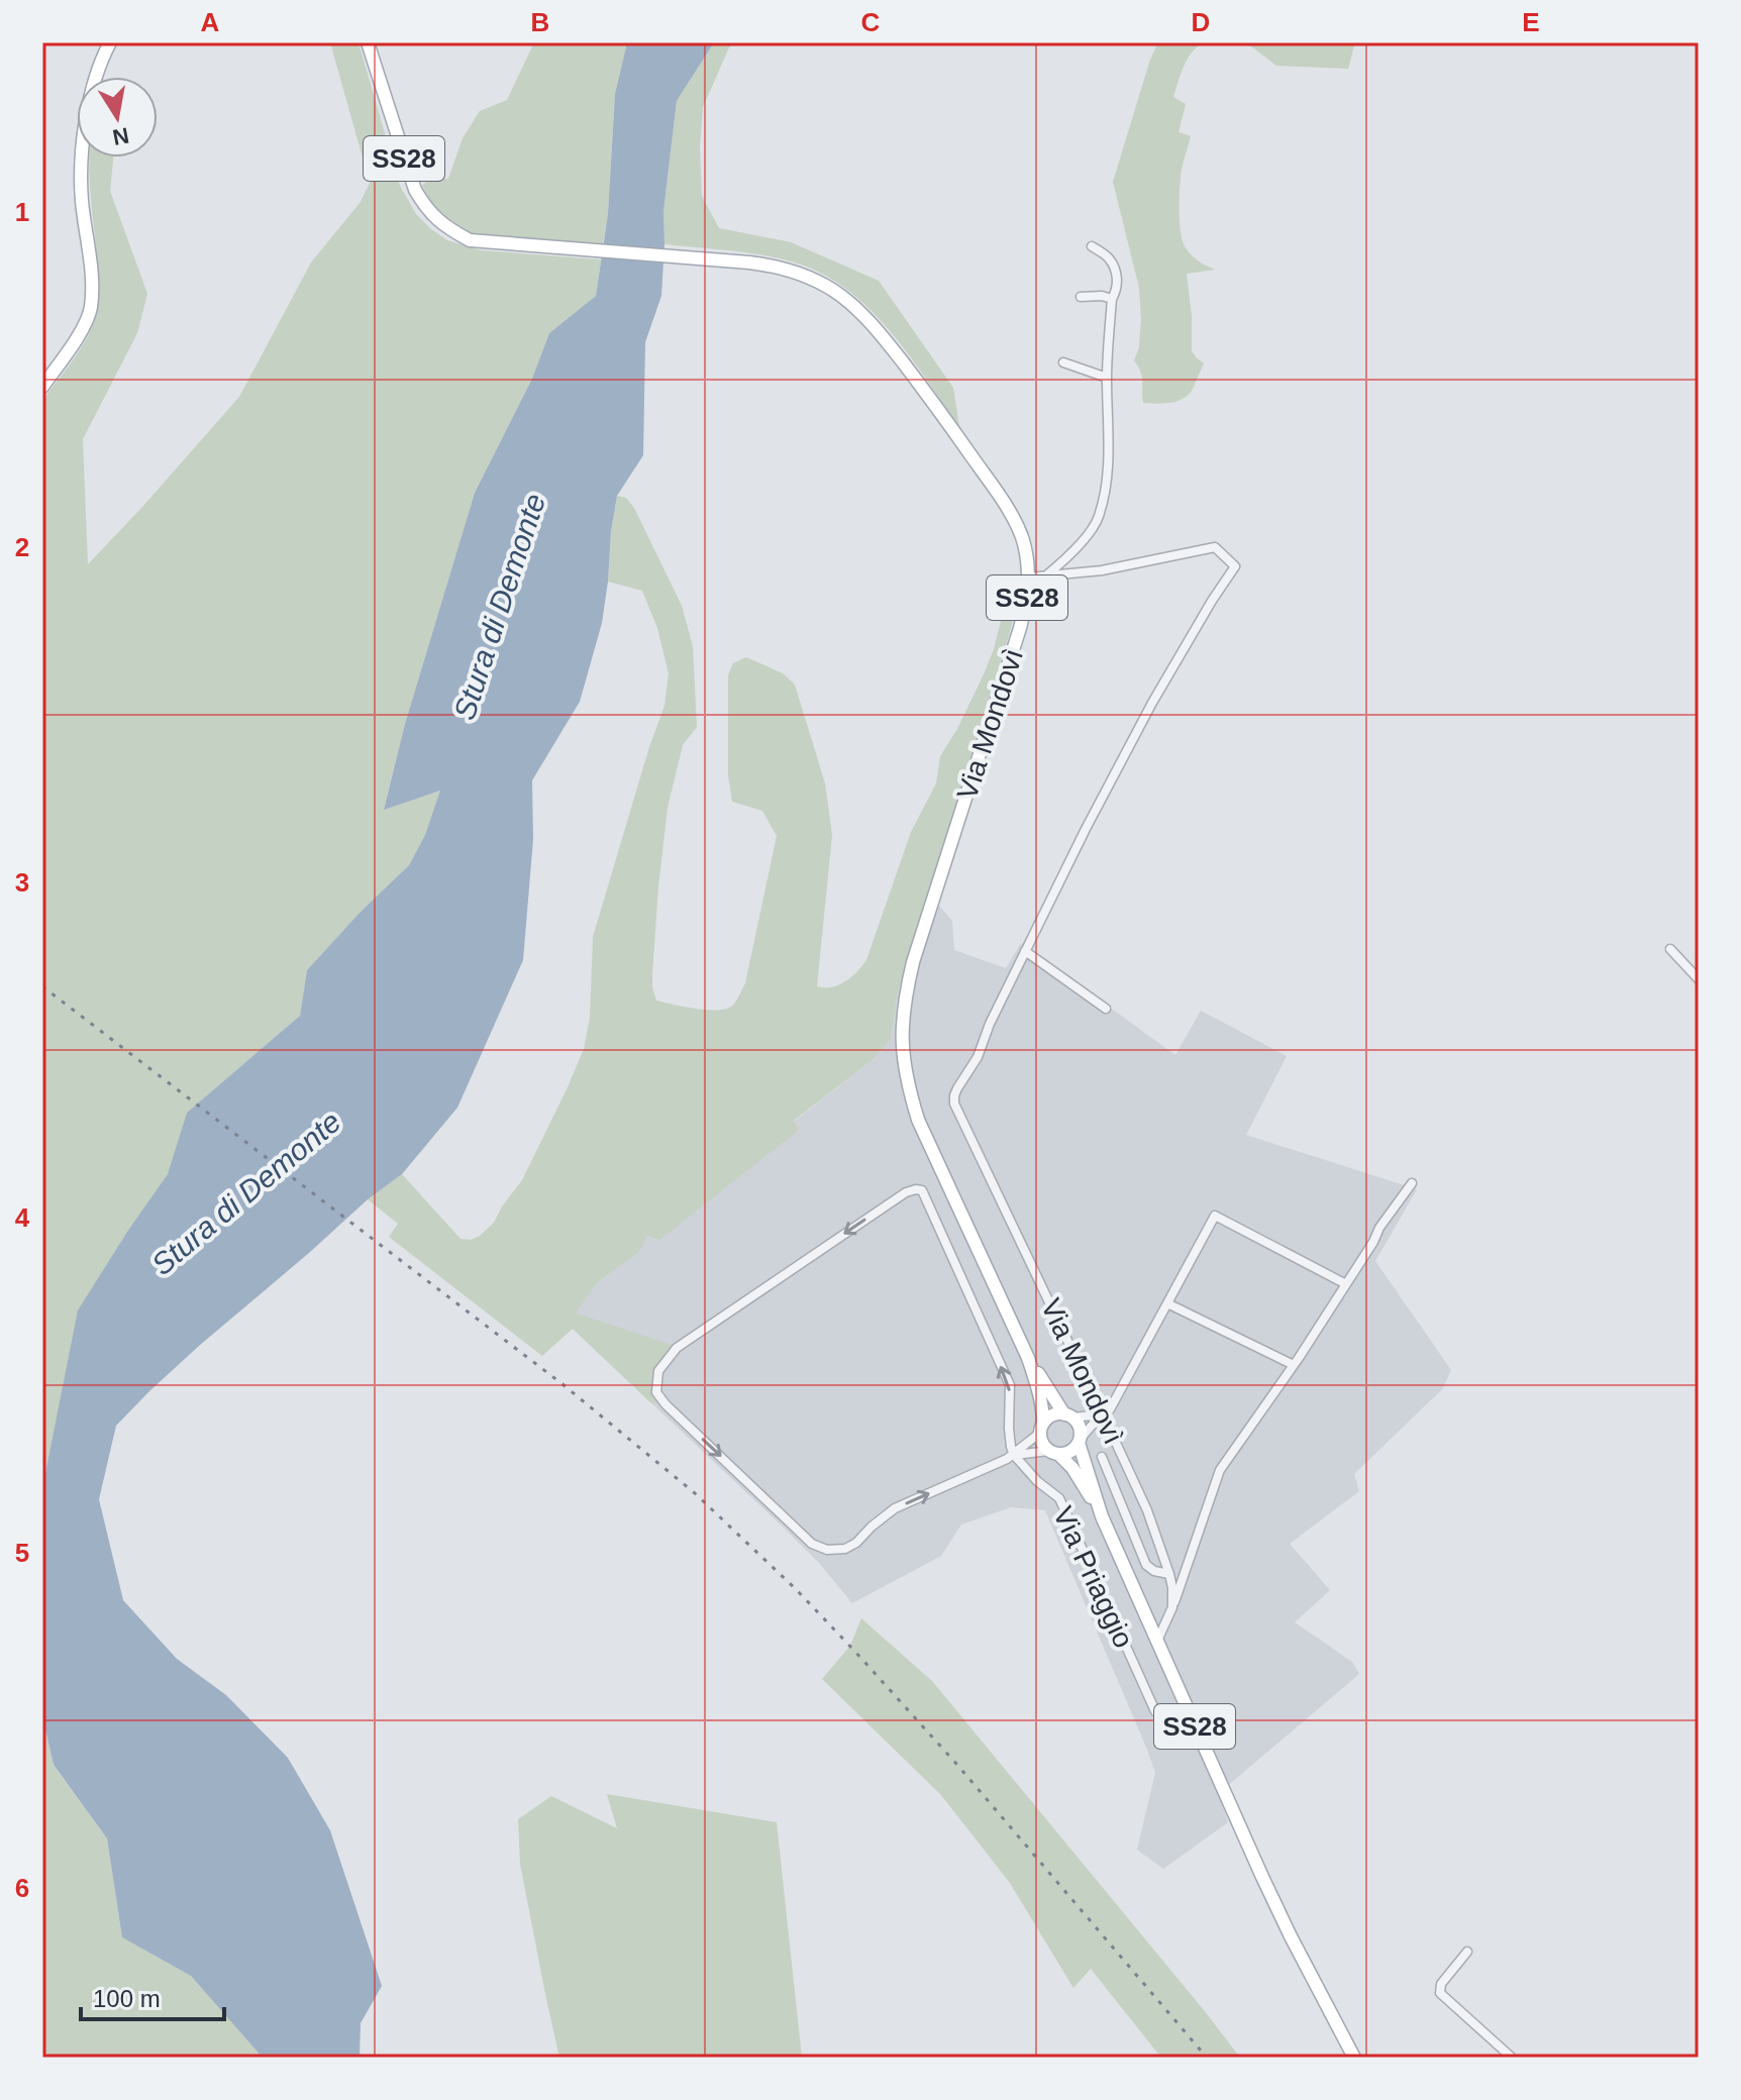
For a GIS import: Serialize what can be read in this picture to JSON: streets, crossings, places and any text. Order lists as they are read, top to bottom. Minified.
{"streets":{"main road":["SS28","Via Mondovì"],"street":["Via Priaggio"]},"crossings":[["SS28","Via Mondovì"]],"water":["Stura di Demonte"],"scale_bar":"100 m","north":"bottom","grid":{"columns":["A","B","C","D","E"],"rows":["1","2","3","4","5","6"]}}
